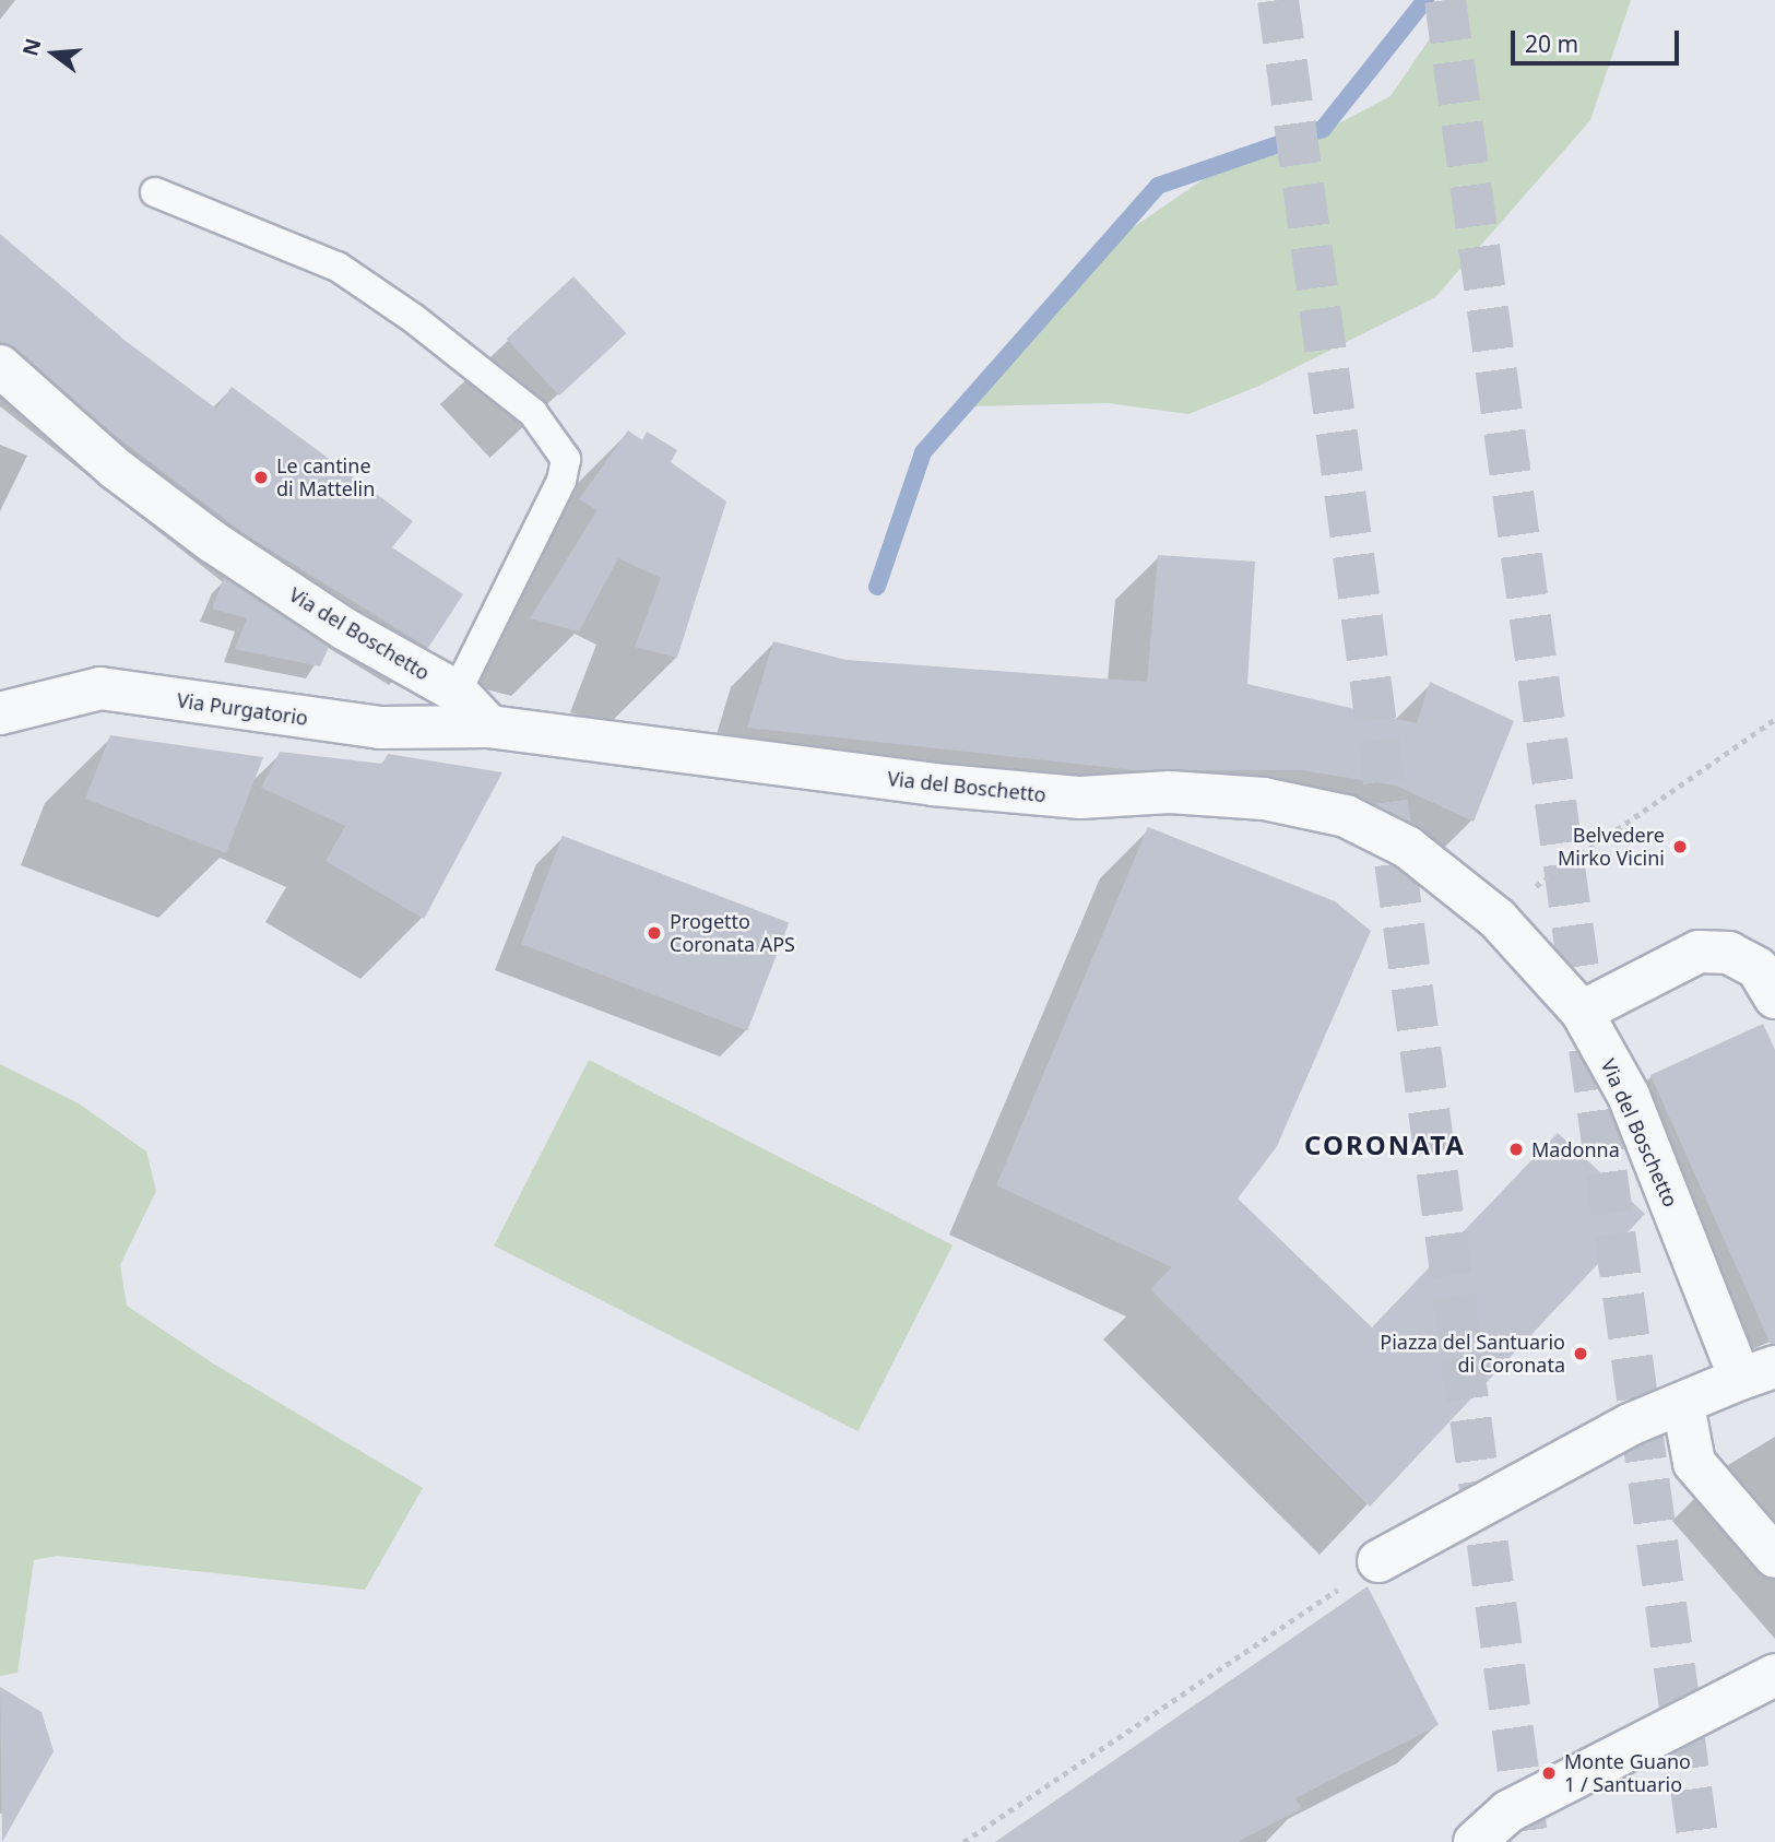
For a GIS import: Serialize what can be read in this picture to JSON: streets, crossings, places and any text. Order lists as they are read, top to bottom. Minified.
{"streets":{"street":["Via del Boschetto","Via Purgatorio"]},"crossings":[["Via del Boschetto","Via Purgatorio"]],"districts":["CORONATA"],"places":["Le cantine di Mattelin","Belvedere Mirko Vicini","Progetto Coronata APS","Madonna","Piazza del Santuario di Coronata","Monte Guano 1 / Santuario"],"scale_bar":"20 m","north":"left"}
